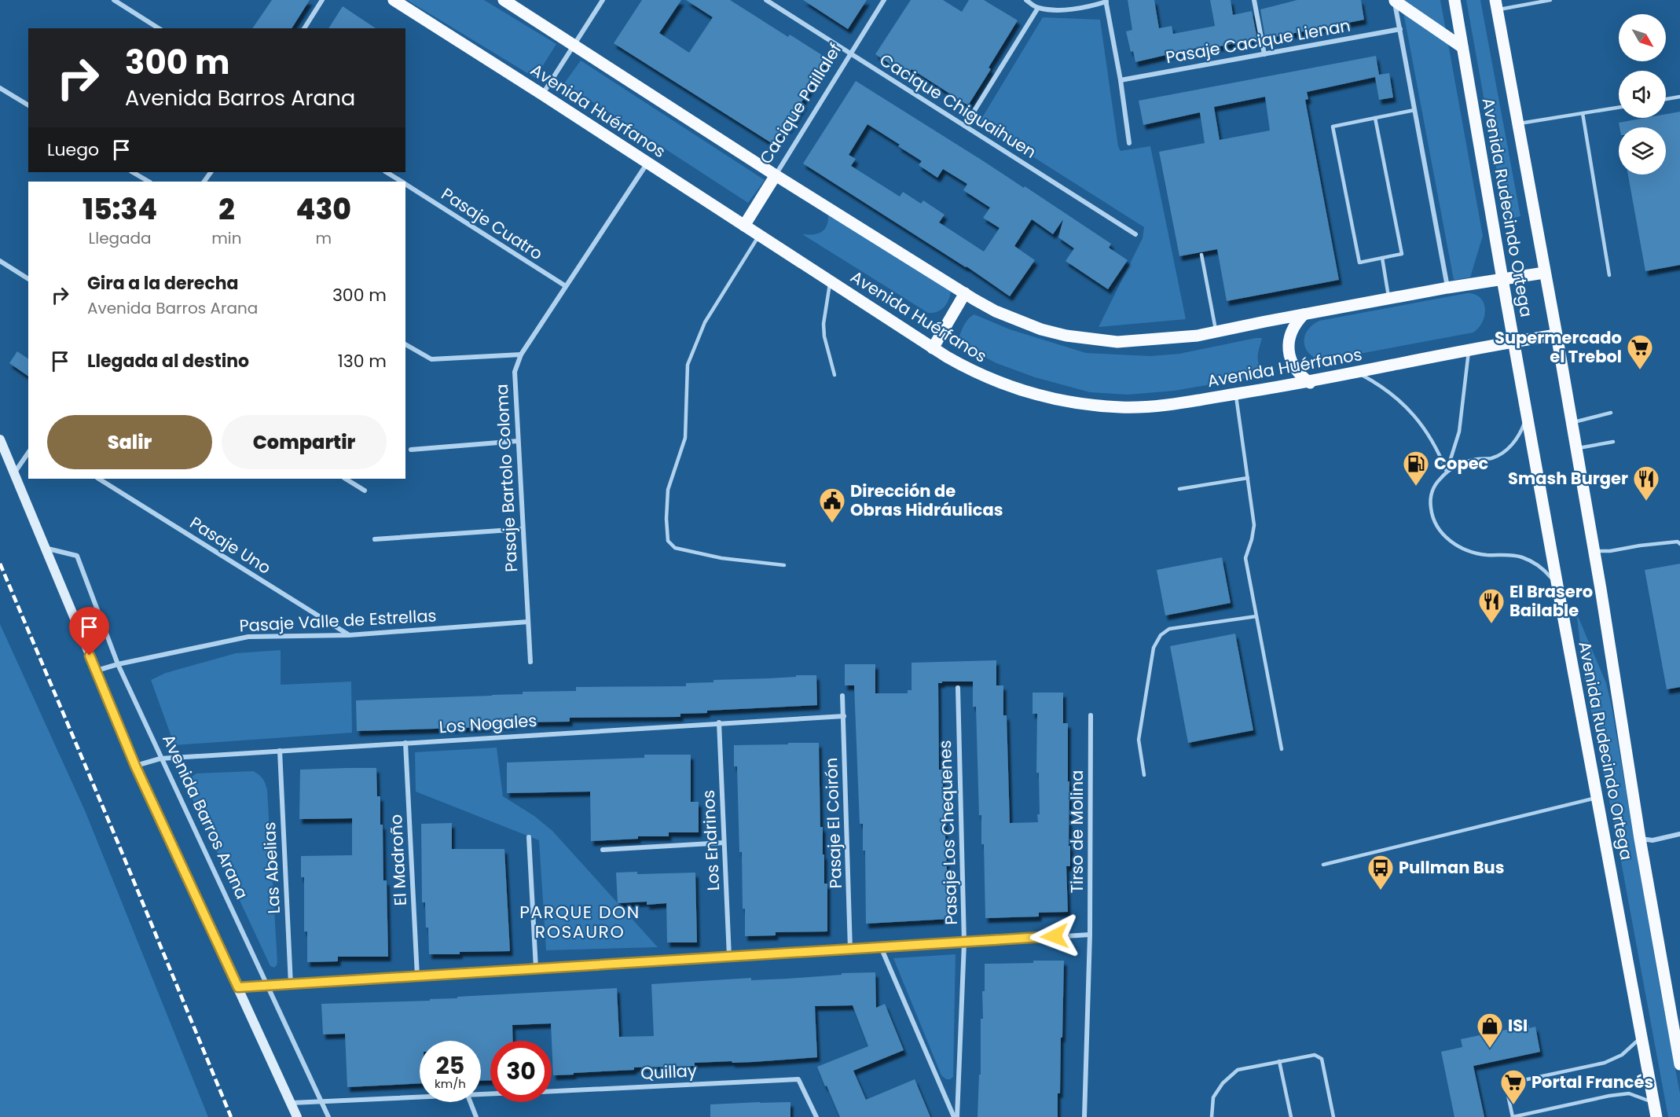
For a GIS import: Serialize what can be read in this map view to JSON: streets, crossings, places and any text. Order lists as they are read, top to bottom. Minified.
{"streets":{"main road":["Cacique Paillalef","Avenida Huérfanos","Avenida Rudecindo Ortega"],"street":["Pasaje Cacique Lienan","Cacique Chiguaihuen","Pasaje Cuatro","Pasaje Bartolo Coloma","Pasaje Uno","Pasaje Valle de Estrellas","Los Nogales","Avenida Barros Arana","Pasaje El Coirón","Tirso de Molina","Pasaje Los Chequenes","Los Endrinos","El Madroño","Las Abelias","Quillay"]},"crossings":[["Cacique Paillalef","Cacique Chiguaihuen"],["Cacique Paillalef","Avenida Huérfanos"],["Avenida Huérfanos","Avenida Rudecindo Ortega"],["Avenida Huérfanos","Pasaje Bartolo Coloma"],["Pasaje Cuatro","Pasaje Bartolo Coloma"],["Pasaje Bartolo Coloma","Pasaje Valle de Estrellas"],["Pasaje Uno","Pasaje Valle de Estrellas"],["Pasaje Valle de Estrellas","Avenida Barros Arana"],["Los Nogales","Avenida Barros Arana"],["Los Nogales","Pasaje El Coirón"],["Los Nogales","Los Endrinos"],["Los Nogales","El Madroño"],["Los Nogales","Las Abelias"]],"districts":["PARQUE DON ROSAURO"],"places":{"supermarket":["Supermercado el Trebol","Portal Francés"],"fuel station":["Copec"],"restaurant":["Smash Burger","El Brasero Bailable"],"public building":["Dirección de Obras Hidráulicas"],"bus stop":["Pullman Bus"],"shop":["ISI"]},"north":"bottom right","page":{"turn":["300 m","Avenida Barros Arana"],"then":"Luego","eta":["15:34","Llegada","2","min","430","m"],"list":[{"name":"Gira a la derecha","note":"Avenida Barros Arana","value":"300 m"},{"name":"Llegada al destino","value":"130 m"}],"buttons":["Salir","Compartir"],"speed":"25 km/h","limit":"30"}}
